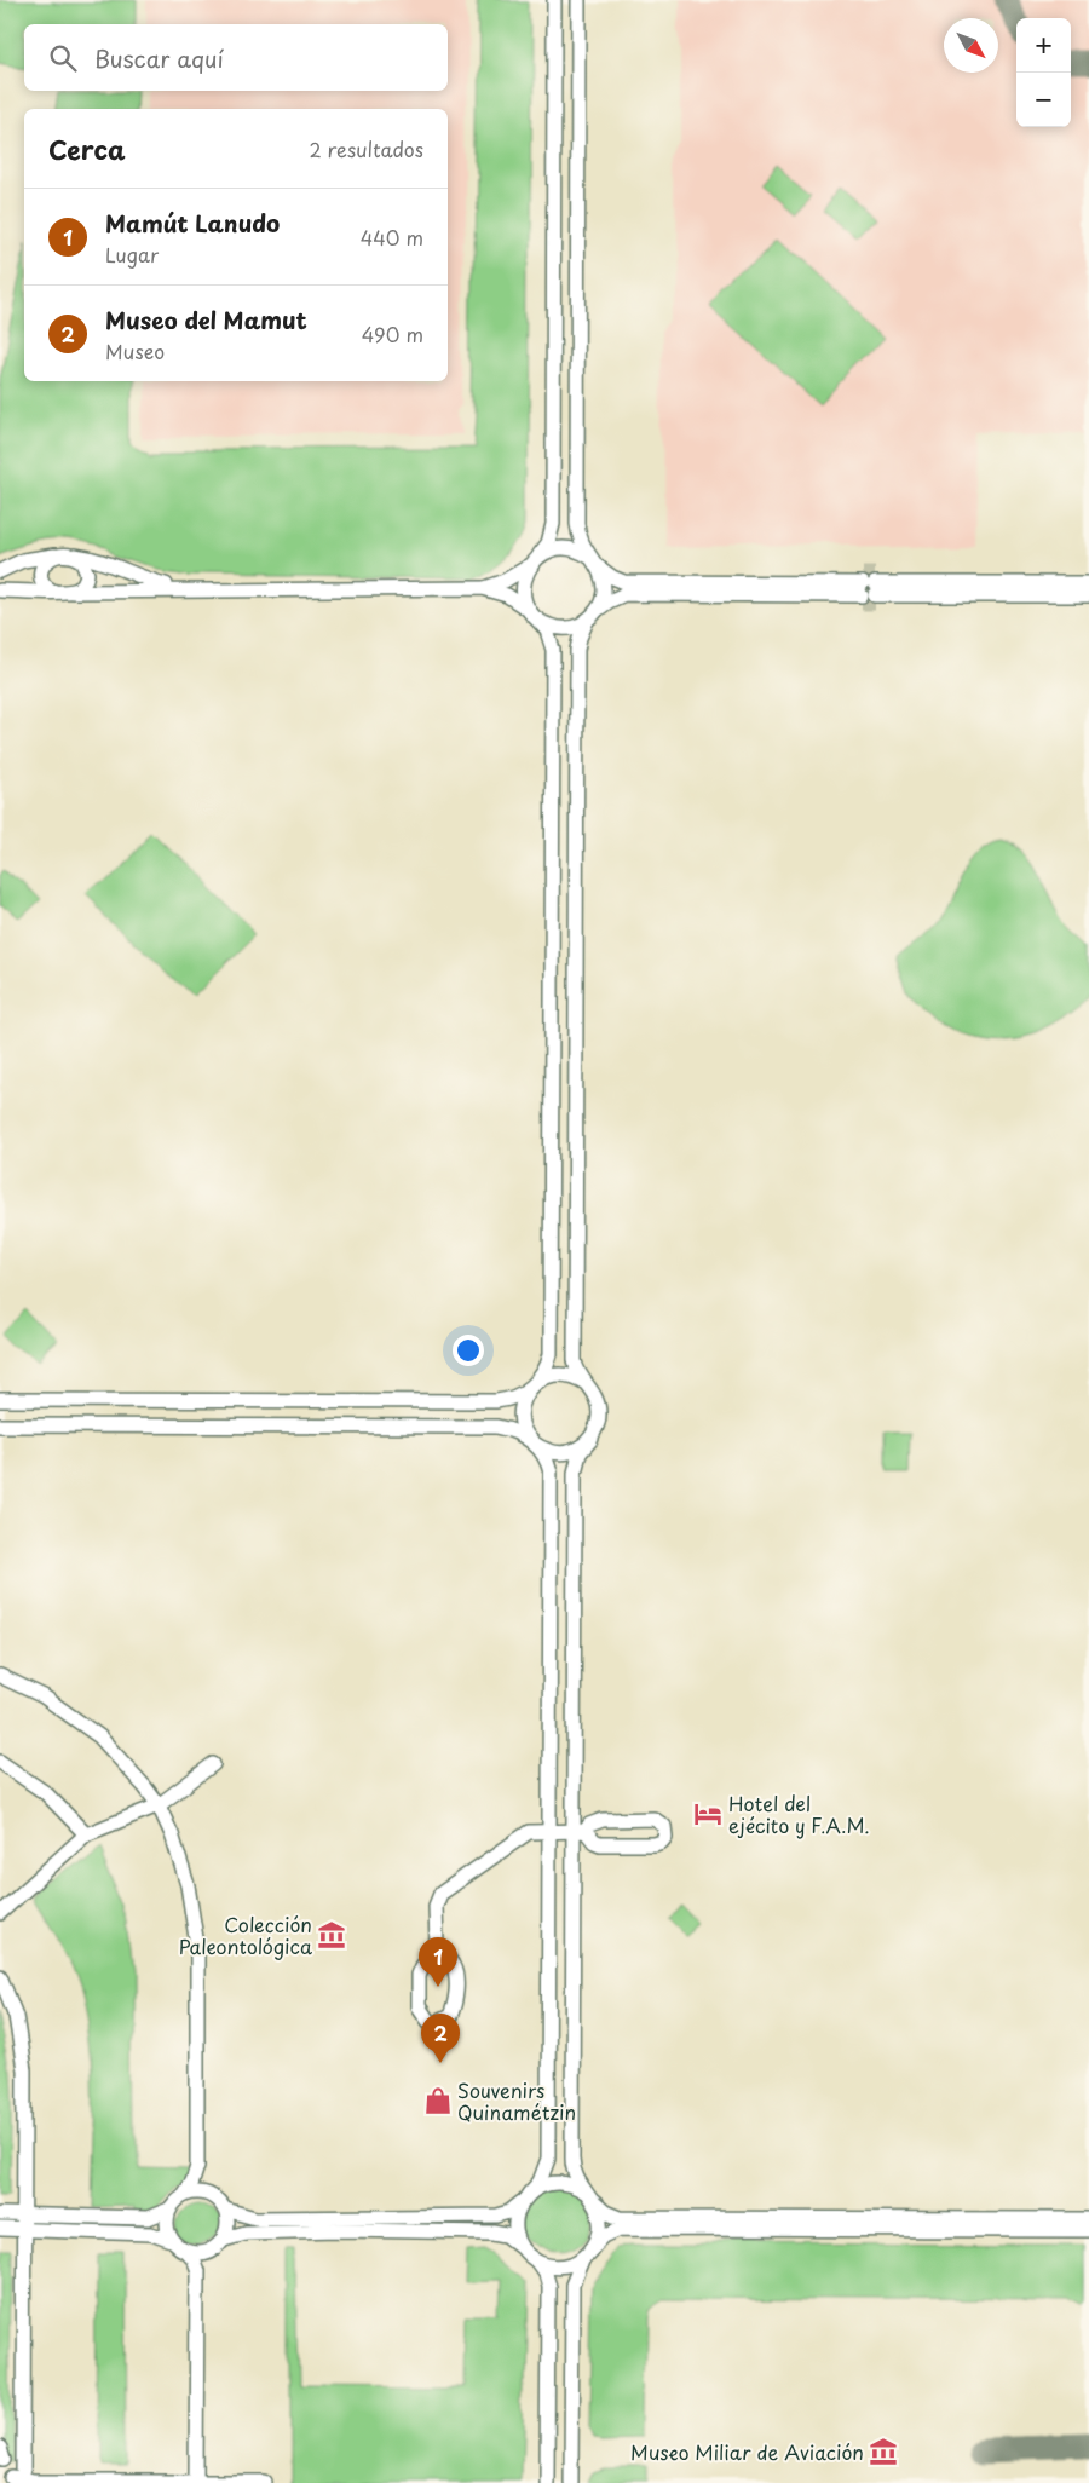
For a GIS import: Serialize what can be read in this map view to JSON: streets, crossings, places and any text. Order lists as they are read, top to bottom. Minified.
{"places":{"hotel":["Hotel del ejécito y F.A.M."],"museum":["Colección Paleontológica","Museo Miliar de Aviación"],"shop":["Souvenirs Quinamétzin"]},"north":"bottom right","page":{"map_buttons":["+","−"],"search":"Buscar aquí","heading":["Cerca","2 resultados"],"list":[{"mark":"1","name":"Mamút Lanudo","note":"Lugar","value":"440 m"},{"mark":"2","name":"Museo del Mamut","note":"Museo","value":"490 m"}],"pins":["1","2"]}}
